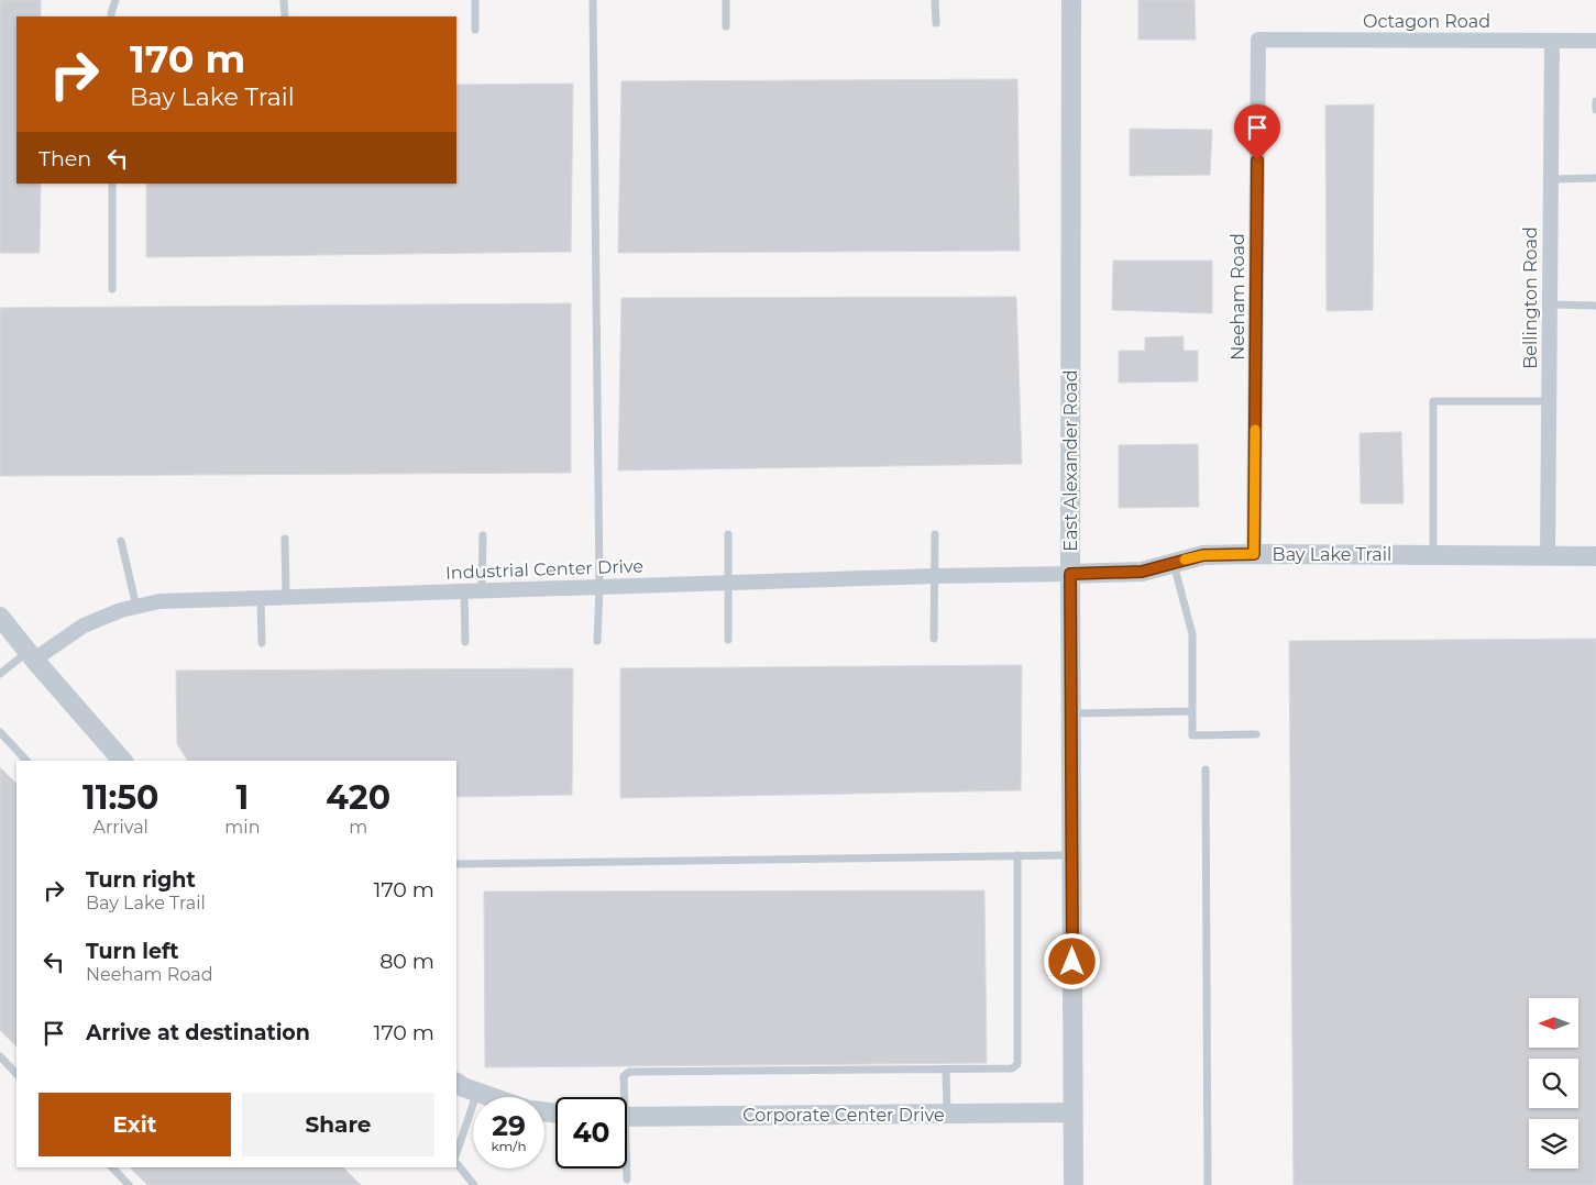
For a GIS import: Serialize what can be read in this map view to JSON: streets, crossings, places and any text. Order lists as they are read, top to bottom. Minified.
{"streets":{"street":["Octagon Road","Neeham Road","Bellington Road","East Alexander Road","Bay Lake Trail","Industrial Center Drive","Corporate Center Drive"]},"crossings":[["Octagon Road","Neeham Road"],["Octagon Road","Bellington Road"],["Neeham Road","Bay Lake Trail"],["Bellington Road","Bay Lake Trail"],["East Alexander Road","Bay Lake Trail"],["East Alexander Road","Industrial Center Drive"],["East Alexander Road","Corporate Center Drive"],["Bay Lake Trail","Industrial Center Drive"]],"north":"left","page":{"turn":["170 m","Bay Lake Trail"],"then":"Then","eta":["11:50","Arrival","1","min","420","m"],"list":[{"name":"Turn right","note":"Bay Lake Trail","value":"170 m"},{"name":"Turn left","note":"Neeham Road","value":"80 m"},{"name":"Arrive at destination","value":"170 m"}],"buttons":["Exit","Share"],"speed":"29 km/h","limit":"40"}}
